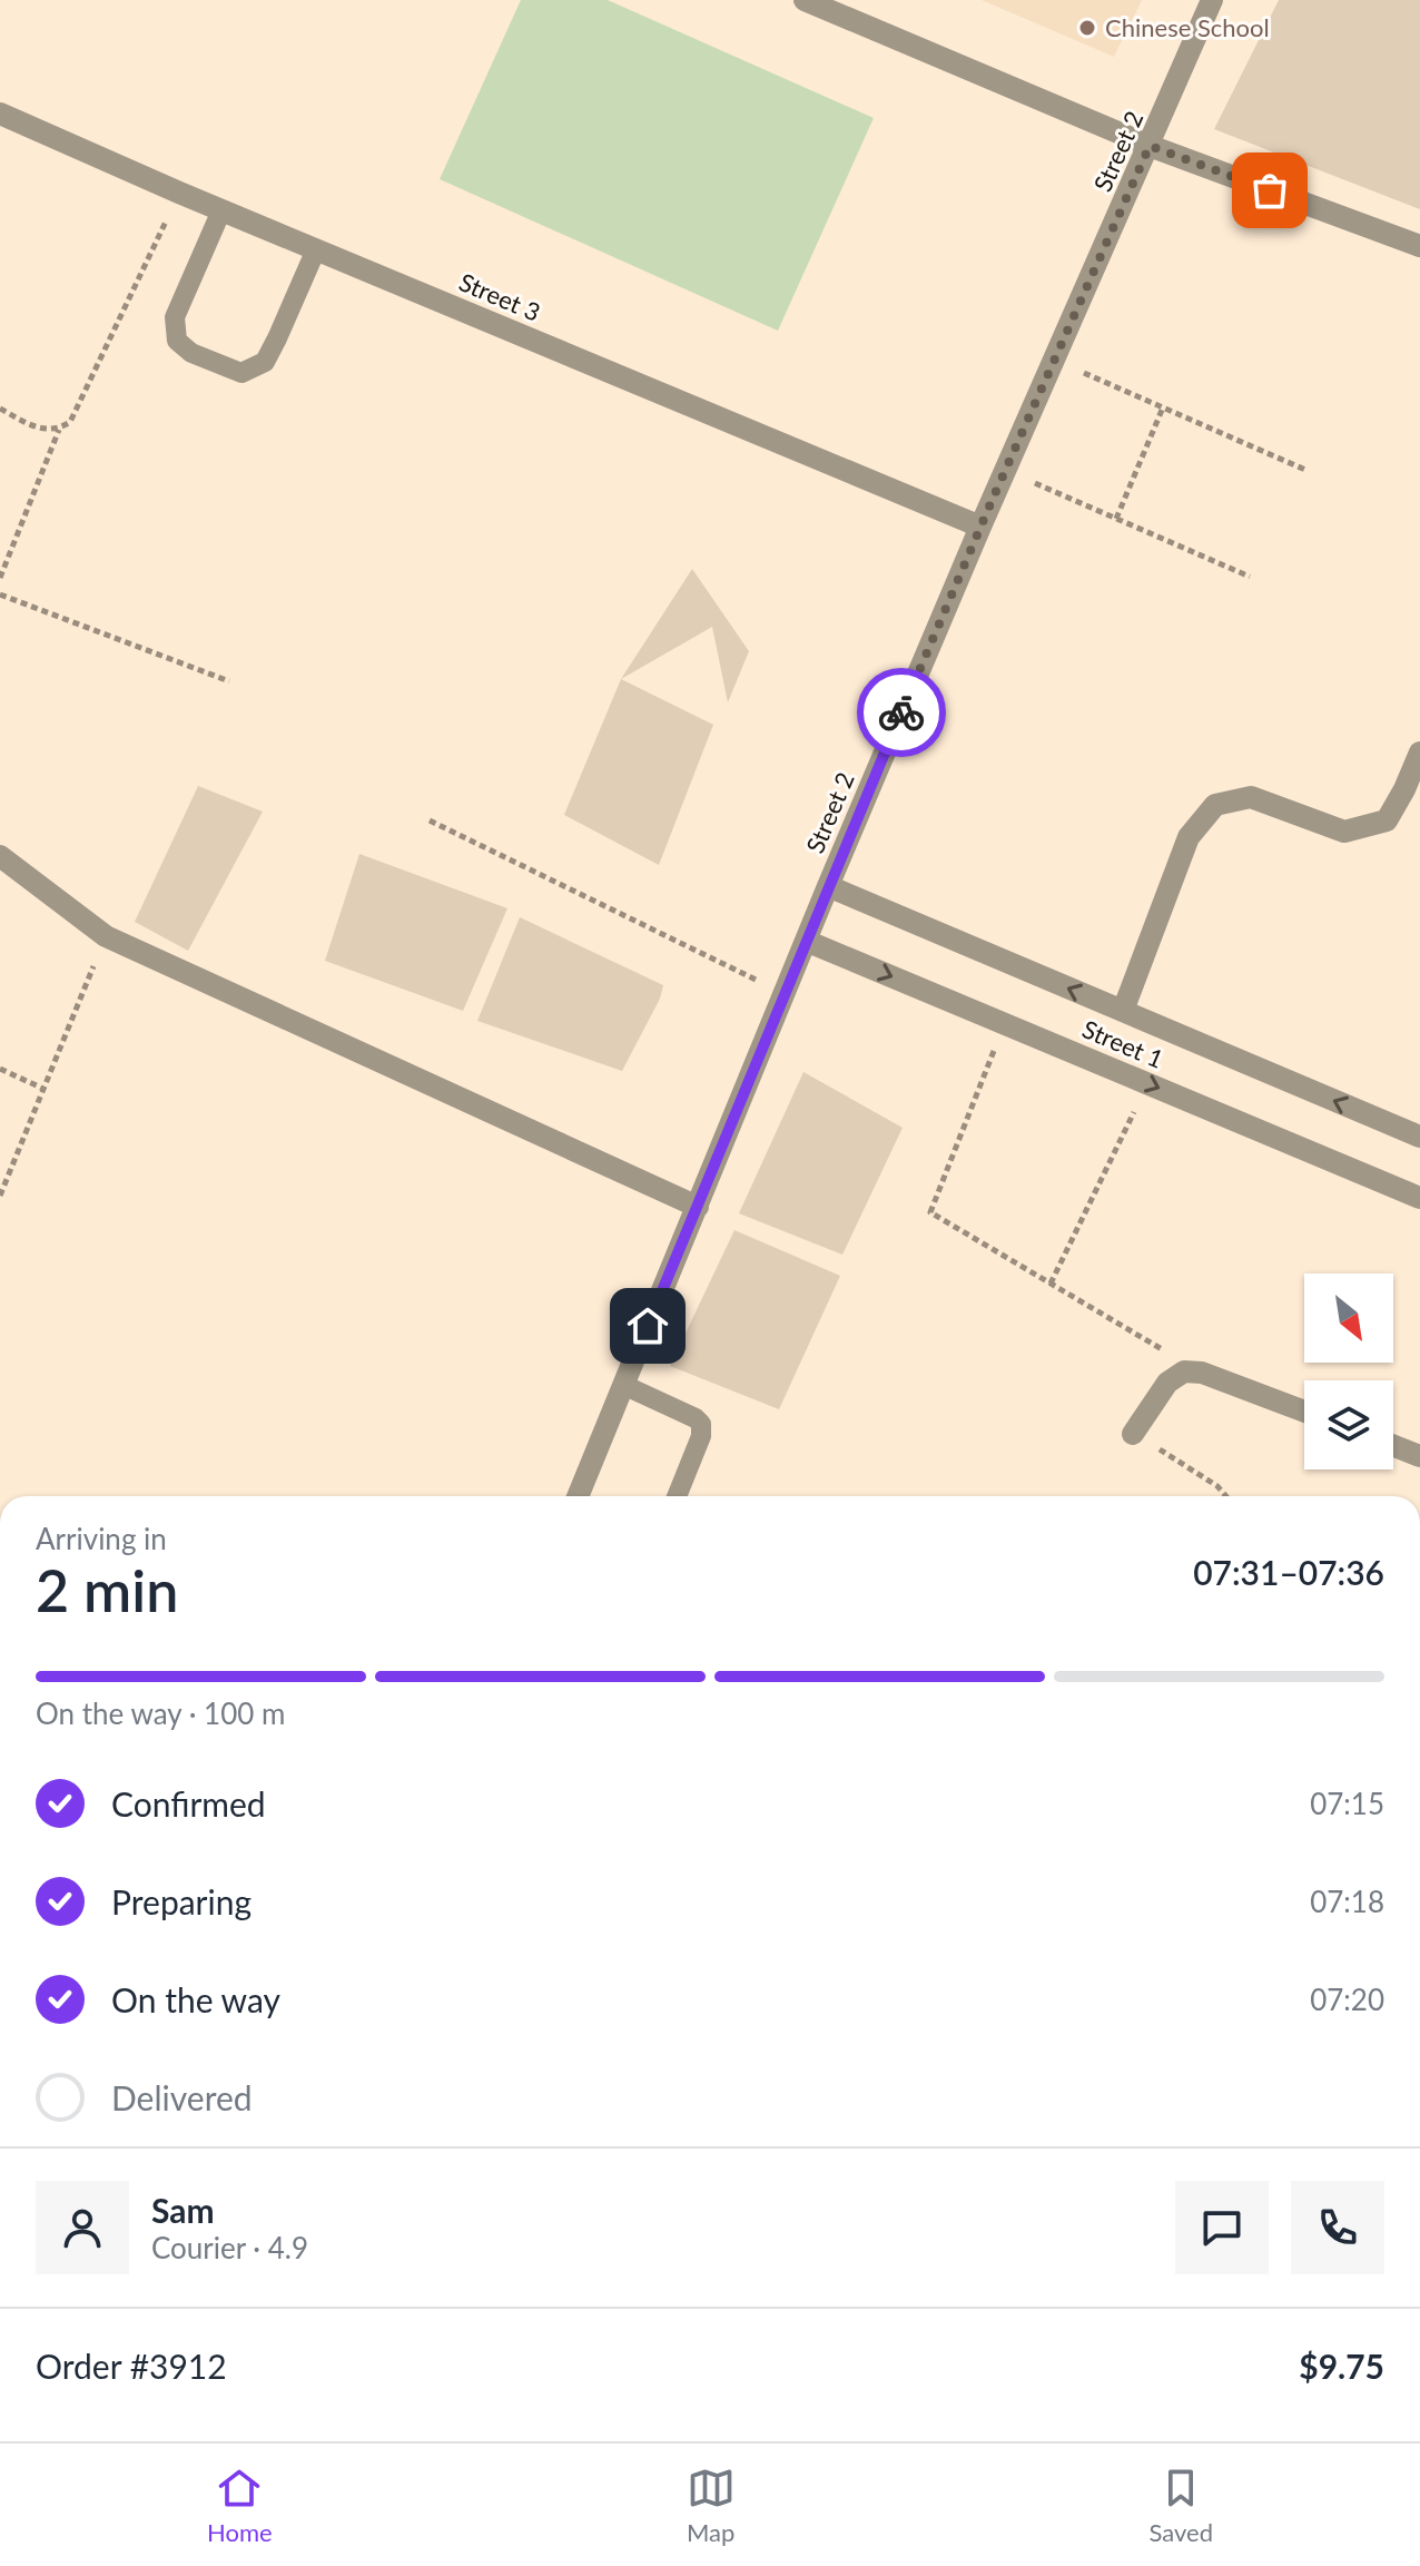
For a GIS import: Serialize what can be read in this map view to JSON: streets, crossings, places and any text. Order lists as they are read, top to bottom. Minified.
{"streets":{"street":["Street 2","Street 3","Street 1"]},"crossings":[["Street 2","Street 3"],["Street 2","Street 1"]],"places":["Chinese School"],"north":"bottom right","page":{"heading":["2 min","Arriving in","07:31–07:36"],"panel":["Sam","Courier · 4.9","Order #3912","$9.75"],"bar":"On the way · 100 m","list":[["Confirmed","07:15"],["Preparing","07:18"],["On the way","07:20"],"Delivered"],"tabs":["Home","Map","Saved"]}}
